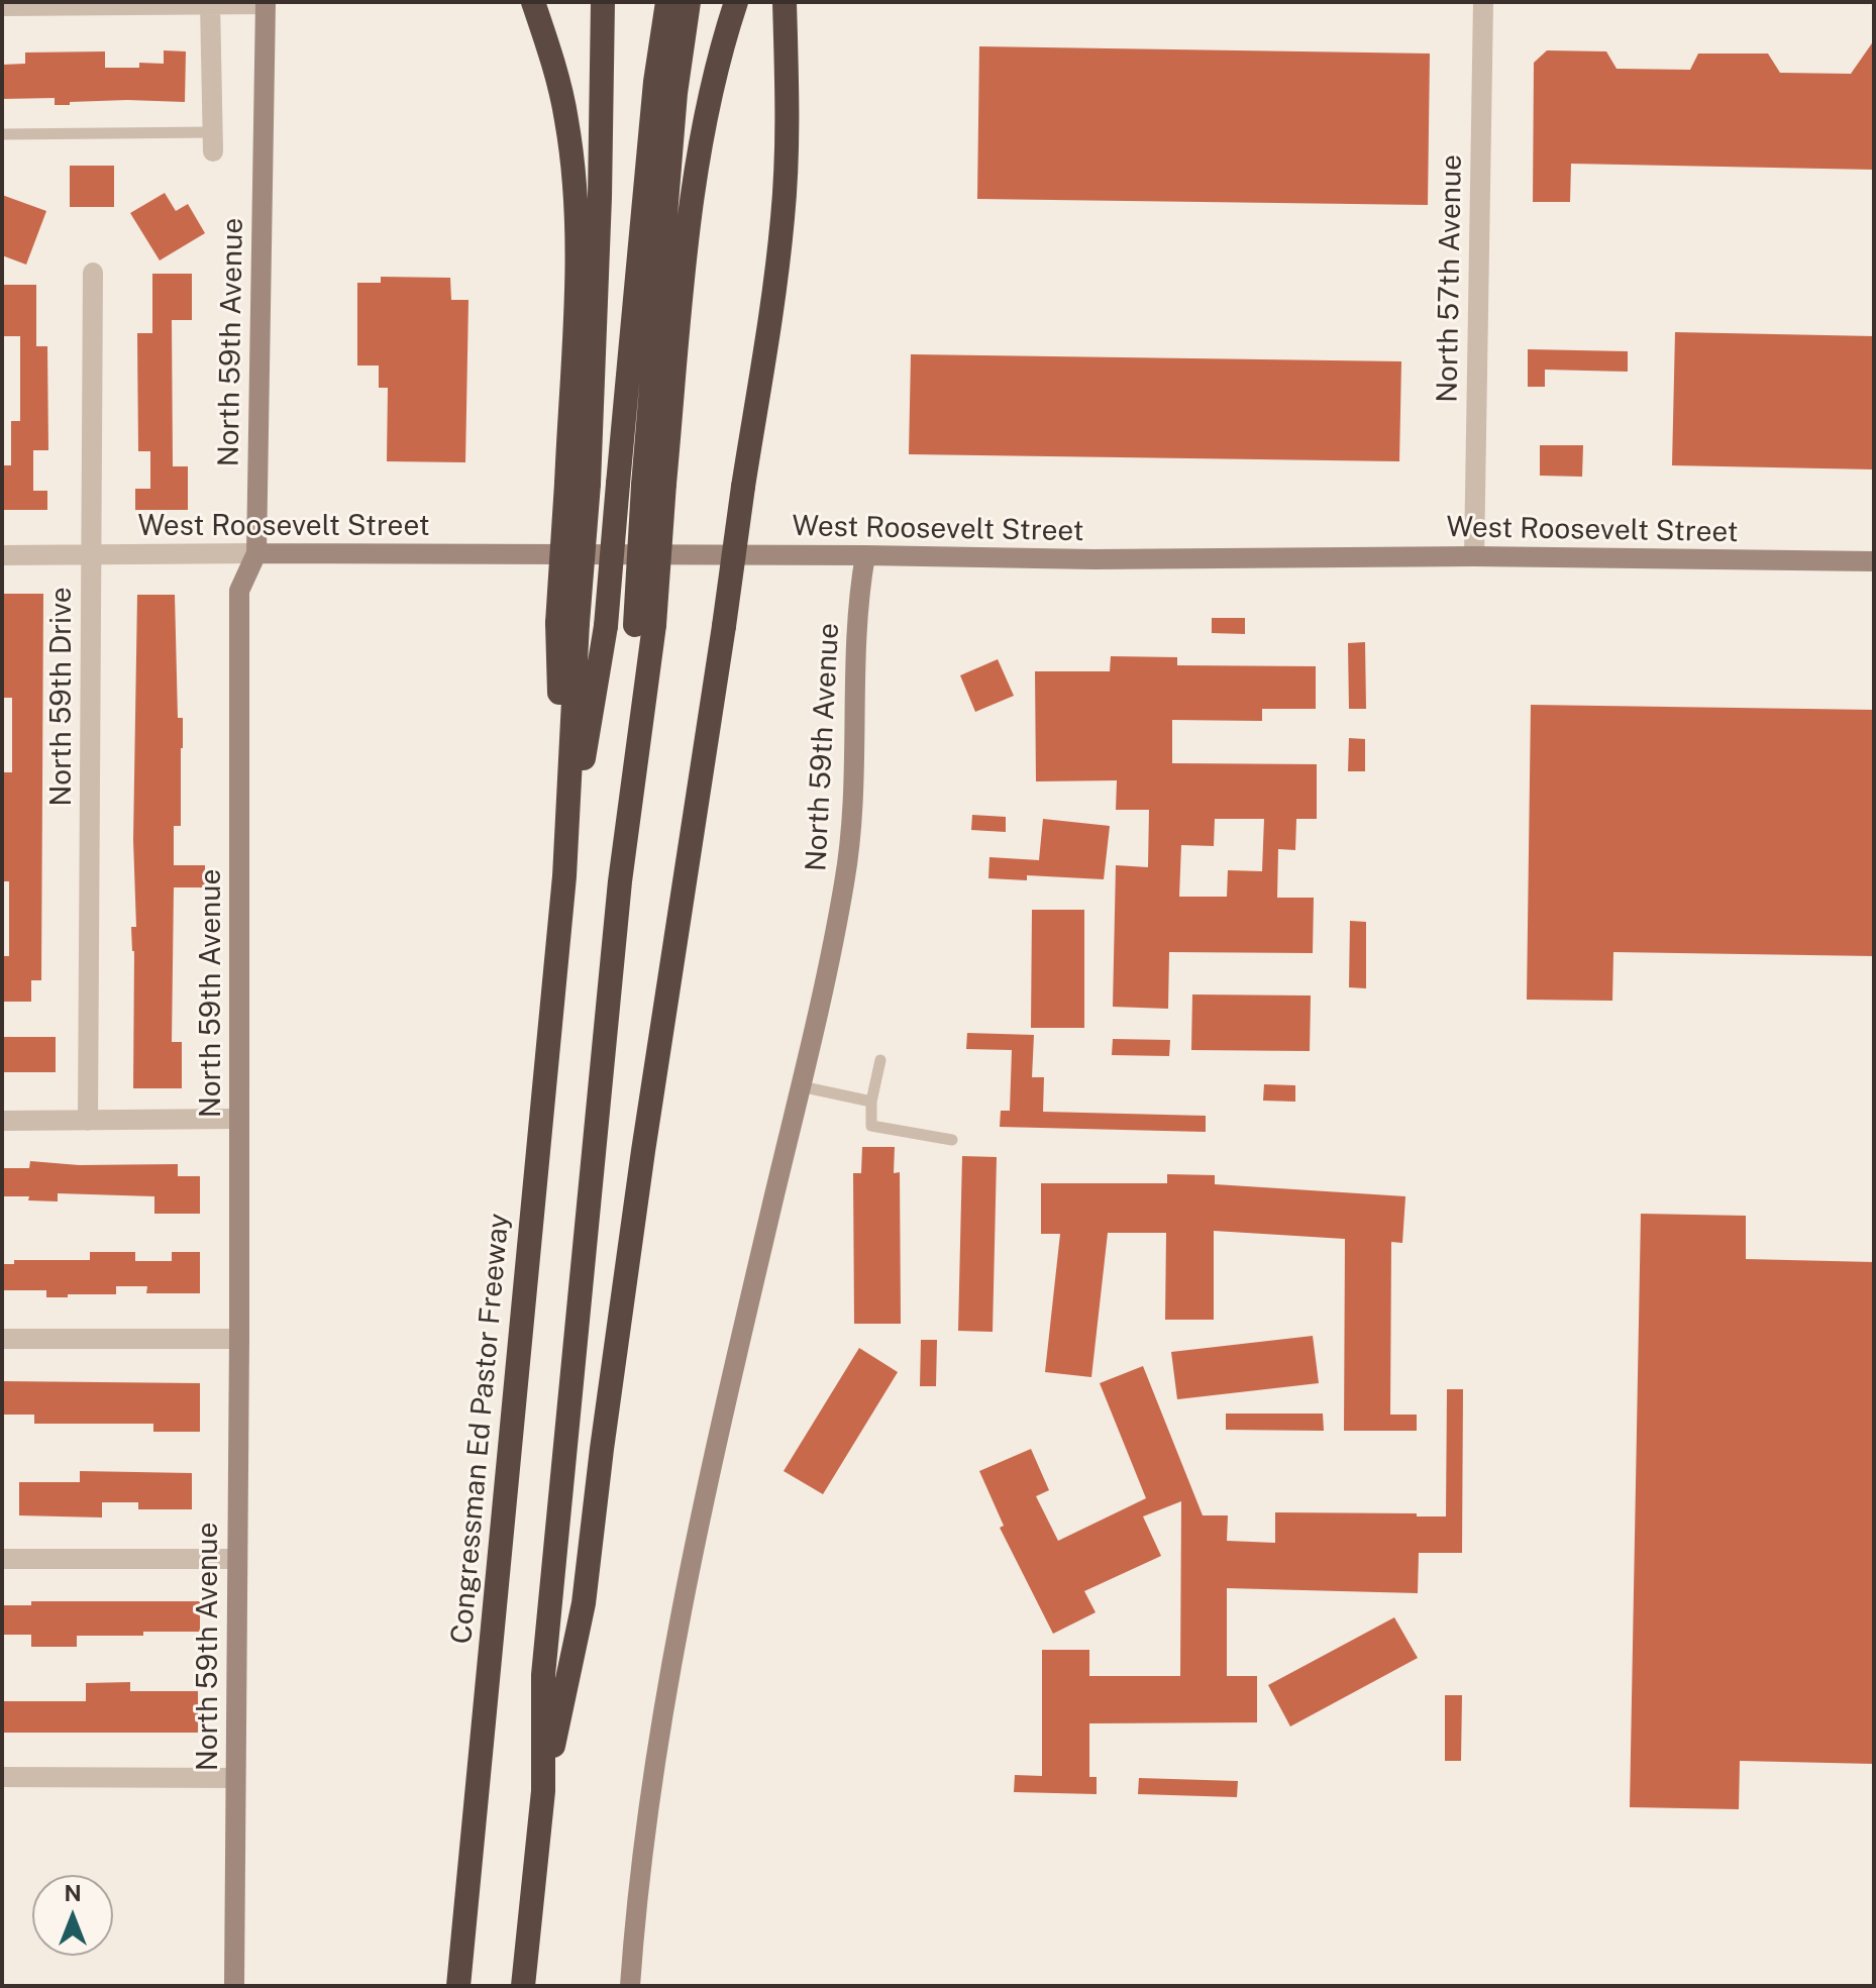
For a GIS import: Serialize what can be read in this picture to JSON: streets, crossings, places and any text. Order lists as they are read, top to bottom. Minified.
{"streets":{"highway":["Congressman Ed Pastor Freeway"],"main road":["North 59th Avenue","West Roosevelt Street"],"street":["North 57th Avenue","North 59th Drive"]},"crossings":[["North 57th Avenue","West Roosevelt Street"],["North 59th Avenue","West Roosevelt Street"],["West Roosevelt Street","North 59th Drive"]],"north":"top"}
